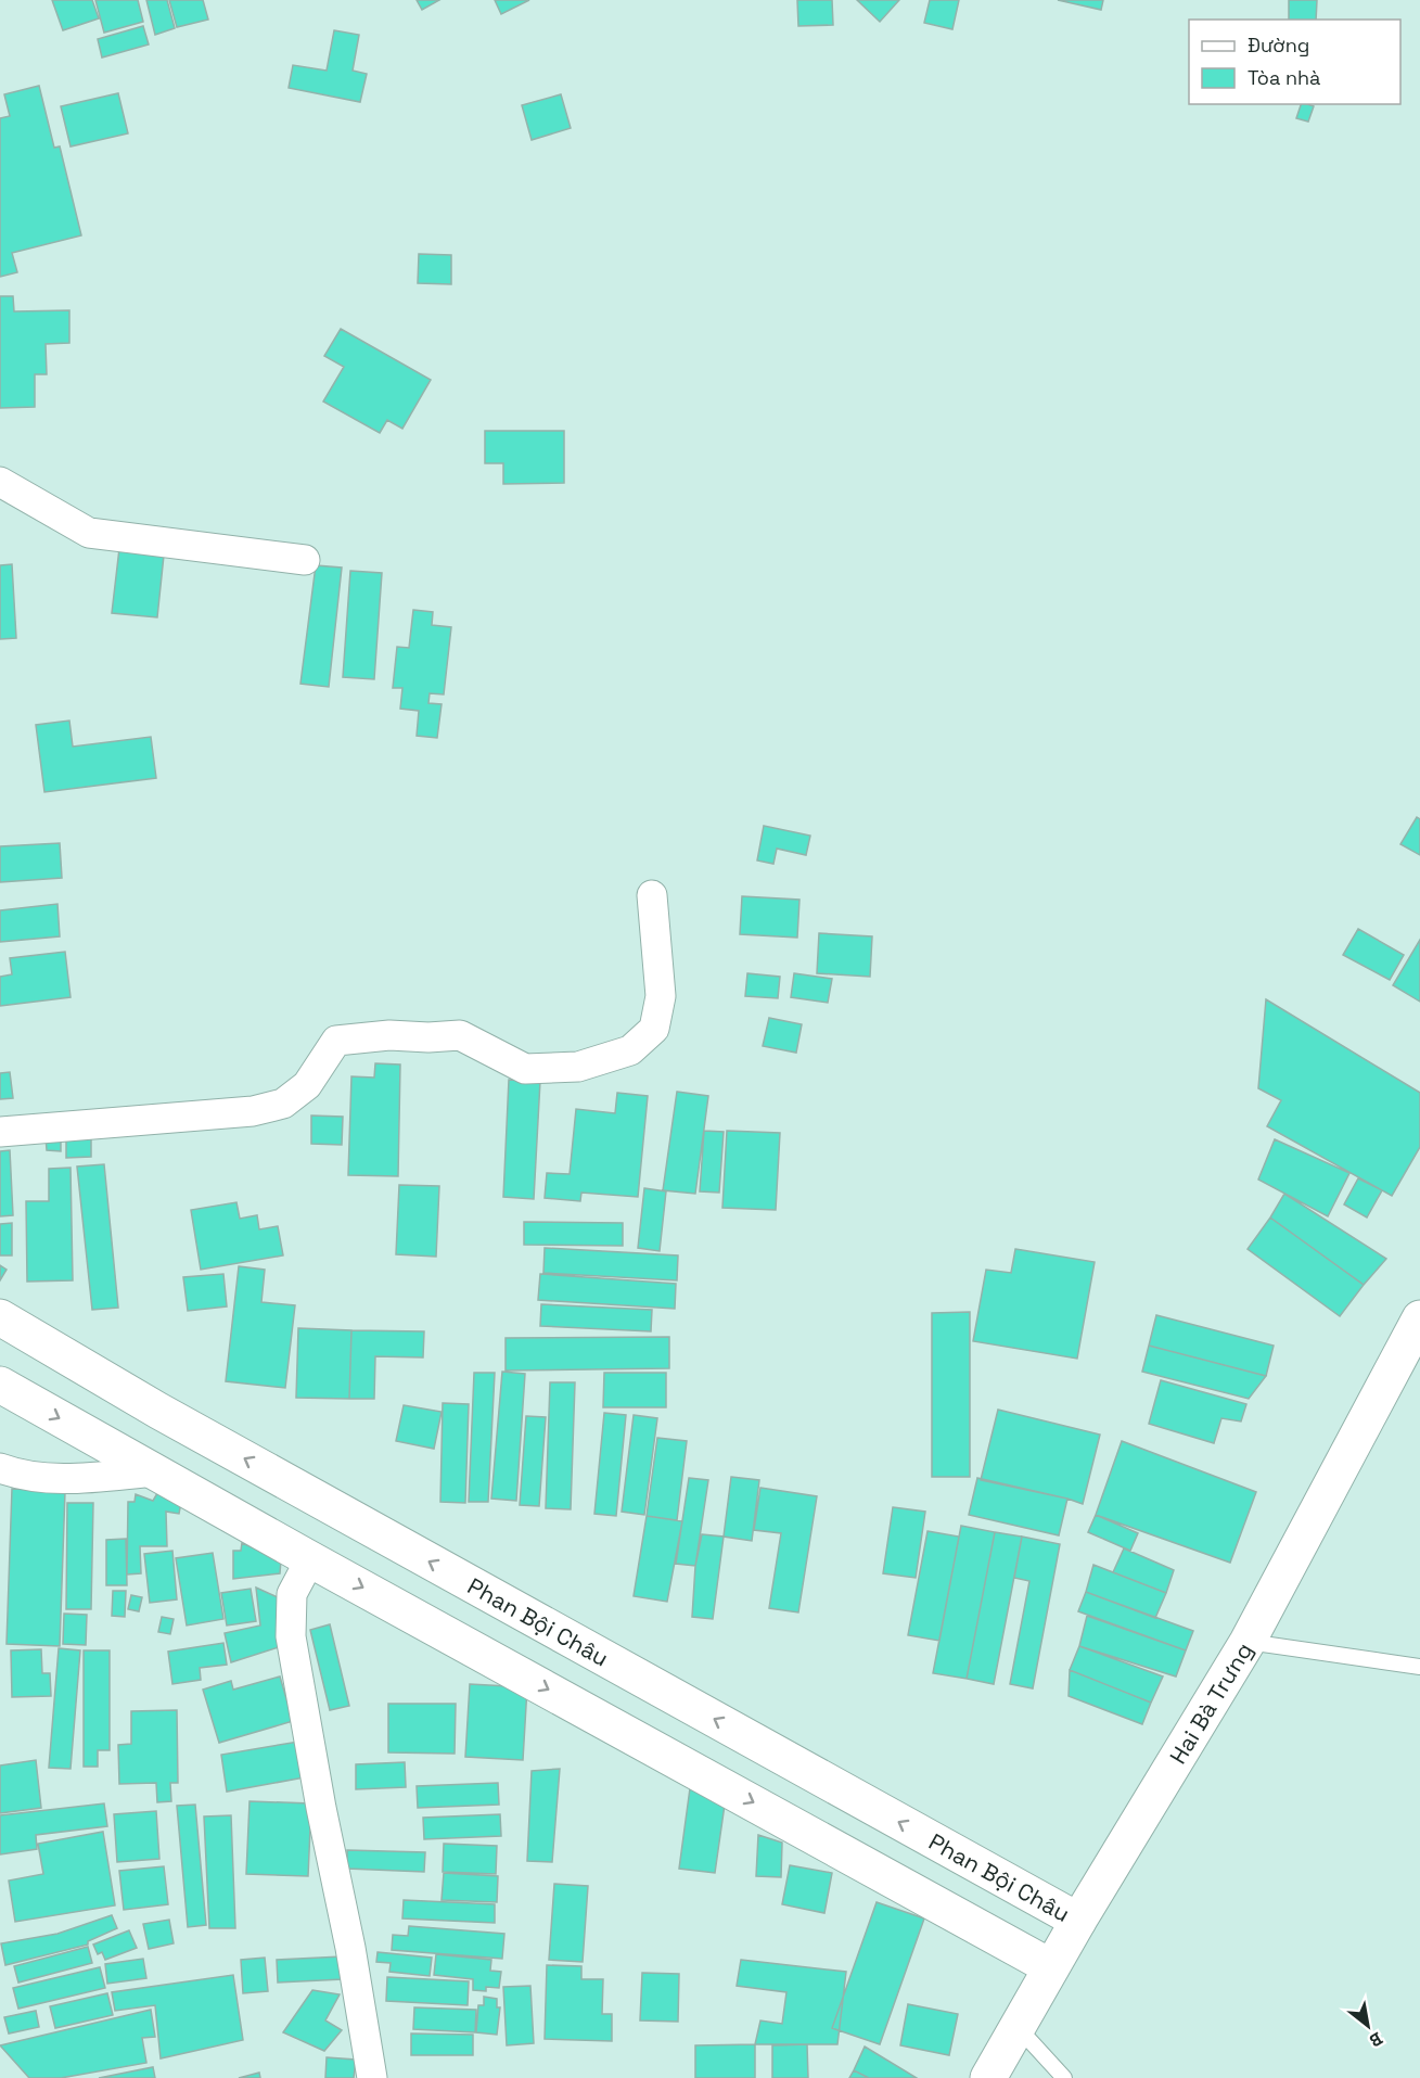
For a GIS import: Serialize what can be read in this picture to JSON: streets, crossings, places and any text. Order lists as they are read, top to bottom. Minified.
{"streets":{"street":["Phan Bội Châu","Hai Bà Trưng"]},"crossings":[["Phan Bội Châu","Hai Bà Trưng"]],"legend":["Đường","Tòa nhà"],"north":"bottom right"}
